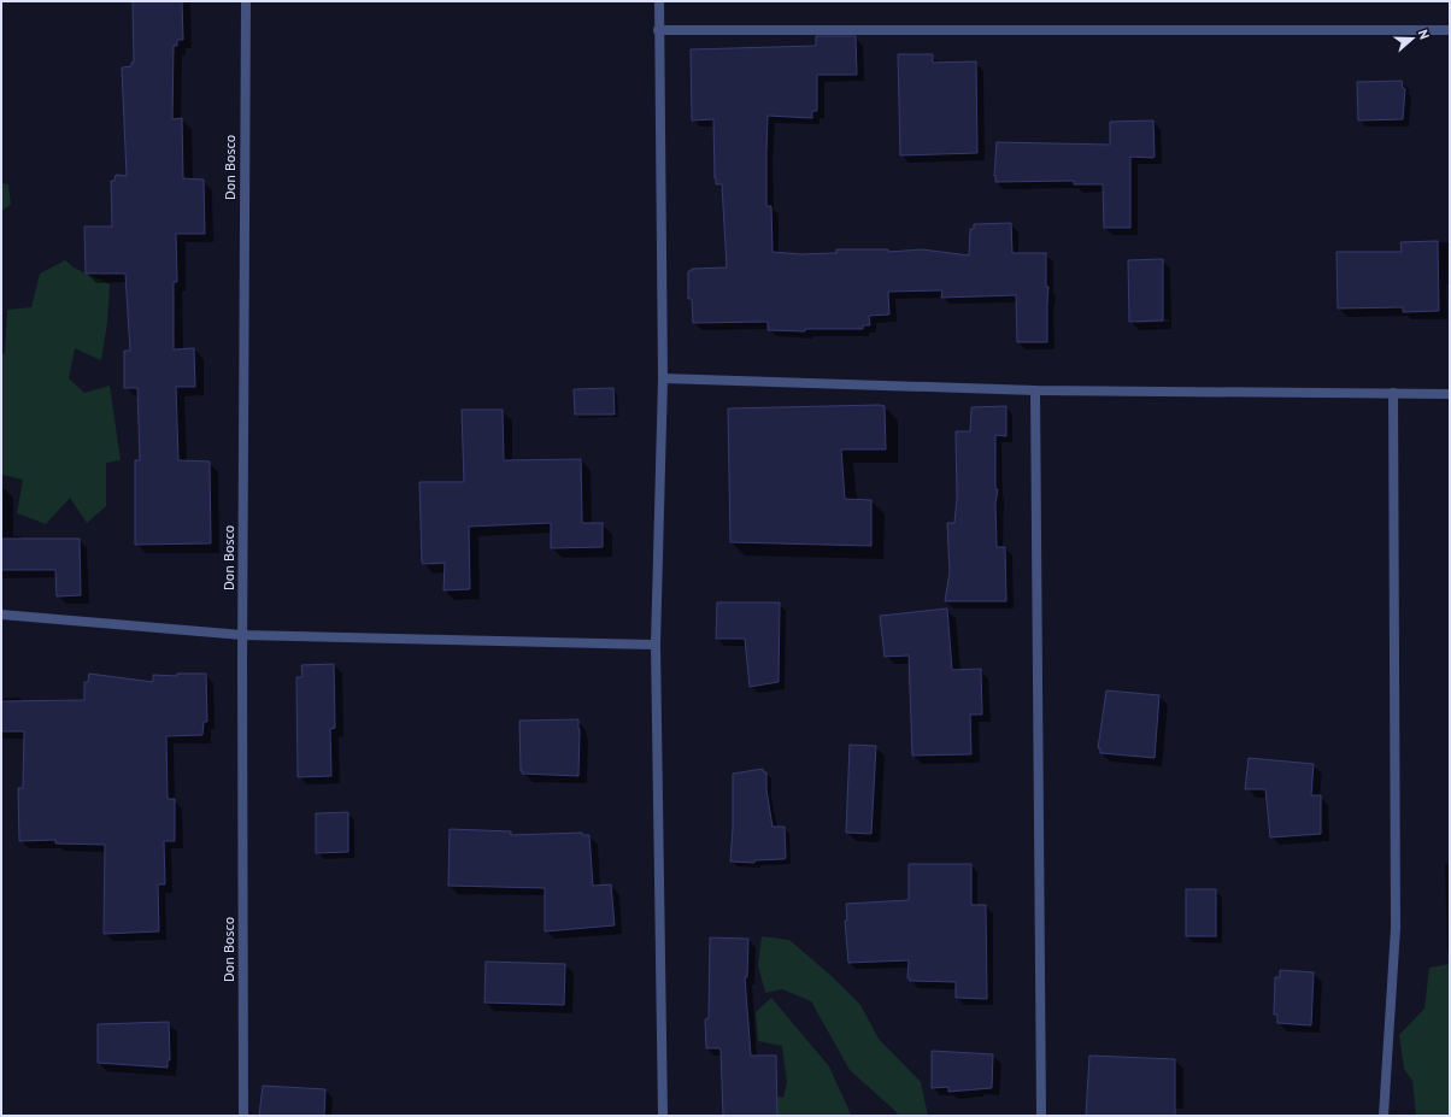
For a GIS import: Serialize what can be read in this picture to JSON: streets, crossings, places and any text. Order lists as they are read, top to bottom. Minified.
{"streets":{"street":["Don Bosco"]},"north":"right"}
